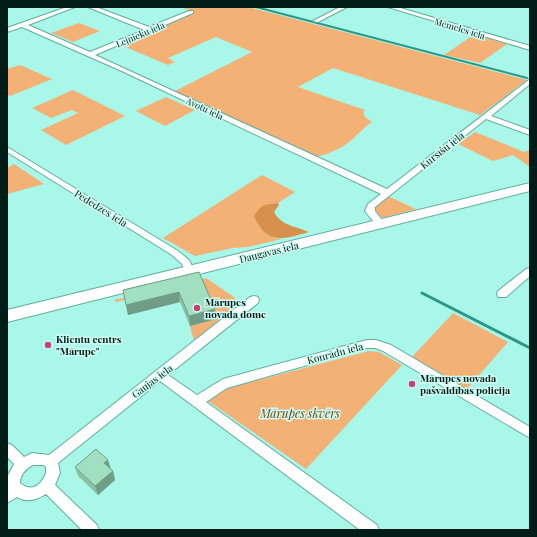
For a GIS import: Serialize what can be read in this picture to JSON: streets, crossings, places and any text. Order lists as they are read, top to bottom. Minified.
{"streets":{"main road":["Daugavas iela"],"street":["Mēmeles iela","Lejnieku iela","Avotu iela","Kursīšu iela","Pededzes iela","Konrādu iela","Gaujas iela"]},"crossings":[["Lejnieku iela","Avotu iela"],["Avotu iela","Kursīšu iela"],["Kursīšu iela","Daugavas iela"],["Pededzes iela","Daugavas iela"]],"parks":["Mārupes skvērs"],"places":["Mārupes novada dome","Klientu centrs \"Mārupe\"","Mārupes novada pašvaldības policija"]}
